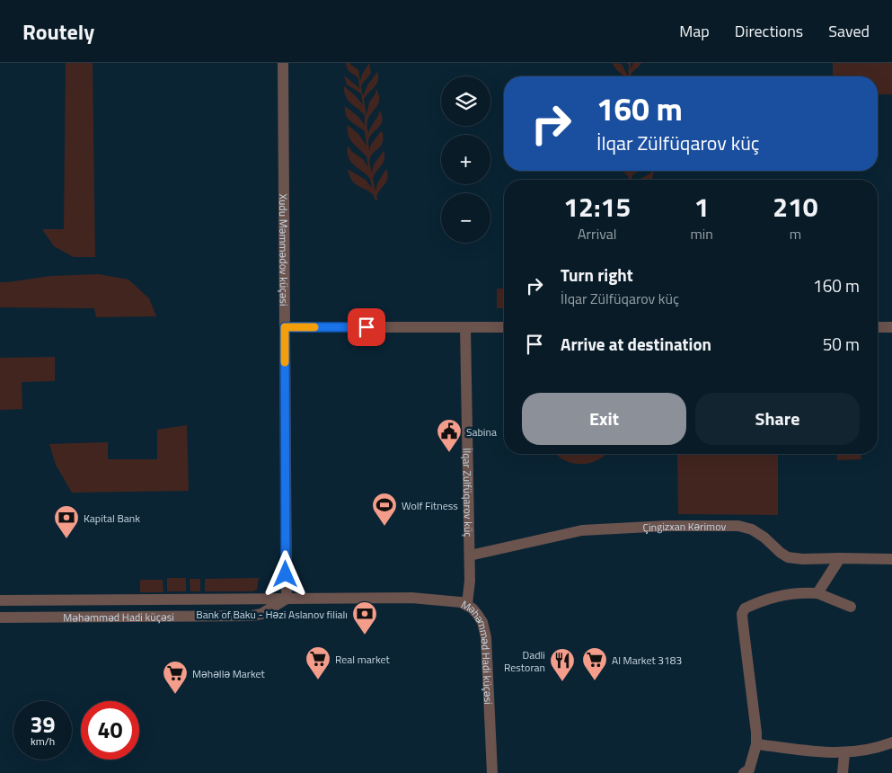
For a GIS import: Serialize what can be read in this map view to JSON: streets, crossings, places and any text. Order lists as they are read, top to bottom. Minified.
{"streets":{"street":["Xudu Məmmədov küçəsi","İlqar Zülfüqarov küç","Çingizxan Kərimov","Məhəmməd Hadi küçəsi"]},"crossings":[["Xudu Məmmədov küçəsi","Məhəmməd Hadi küçəsi"],["İlqar Zülfüqarov küç","Çingizxan Kərimov"],["İlqar Zülfüqarov küç","Məhəmməd Hadi küçəsi"]],"places":{"public building":["Sabina"],"sports":["Wolf Fitness"],"bank":["Kapital Bank","Bank of Baku - Həzi Aslanov filialı"],"supermarket":["Real market","Al Market 3183","Mәhәllә Market"],"restaurant":["Dadli Restoran"]},"page":{"header":"Routely","nav":["Map","Directions","Saved"],"map_buttons":["+","−"],"turn":["160 m","İlqar Zülfüqarov küç"],"eta":["12:15","Arrival","1","min","210","m"],"list":[{"name":"Turn right","note":"İlqar Zülfüqarov küç","value":"160 m"},{"name":"Arrive at destination","value":"50 m"}],"buttons":["Exit","Share"],"speed":"39 km/h","limit":"40"}}
